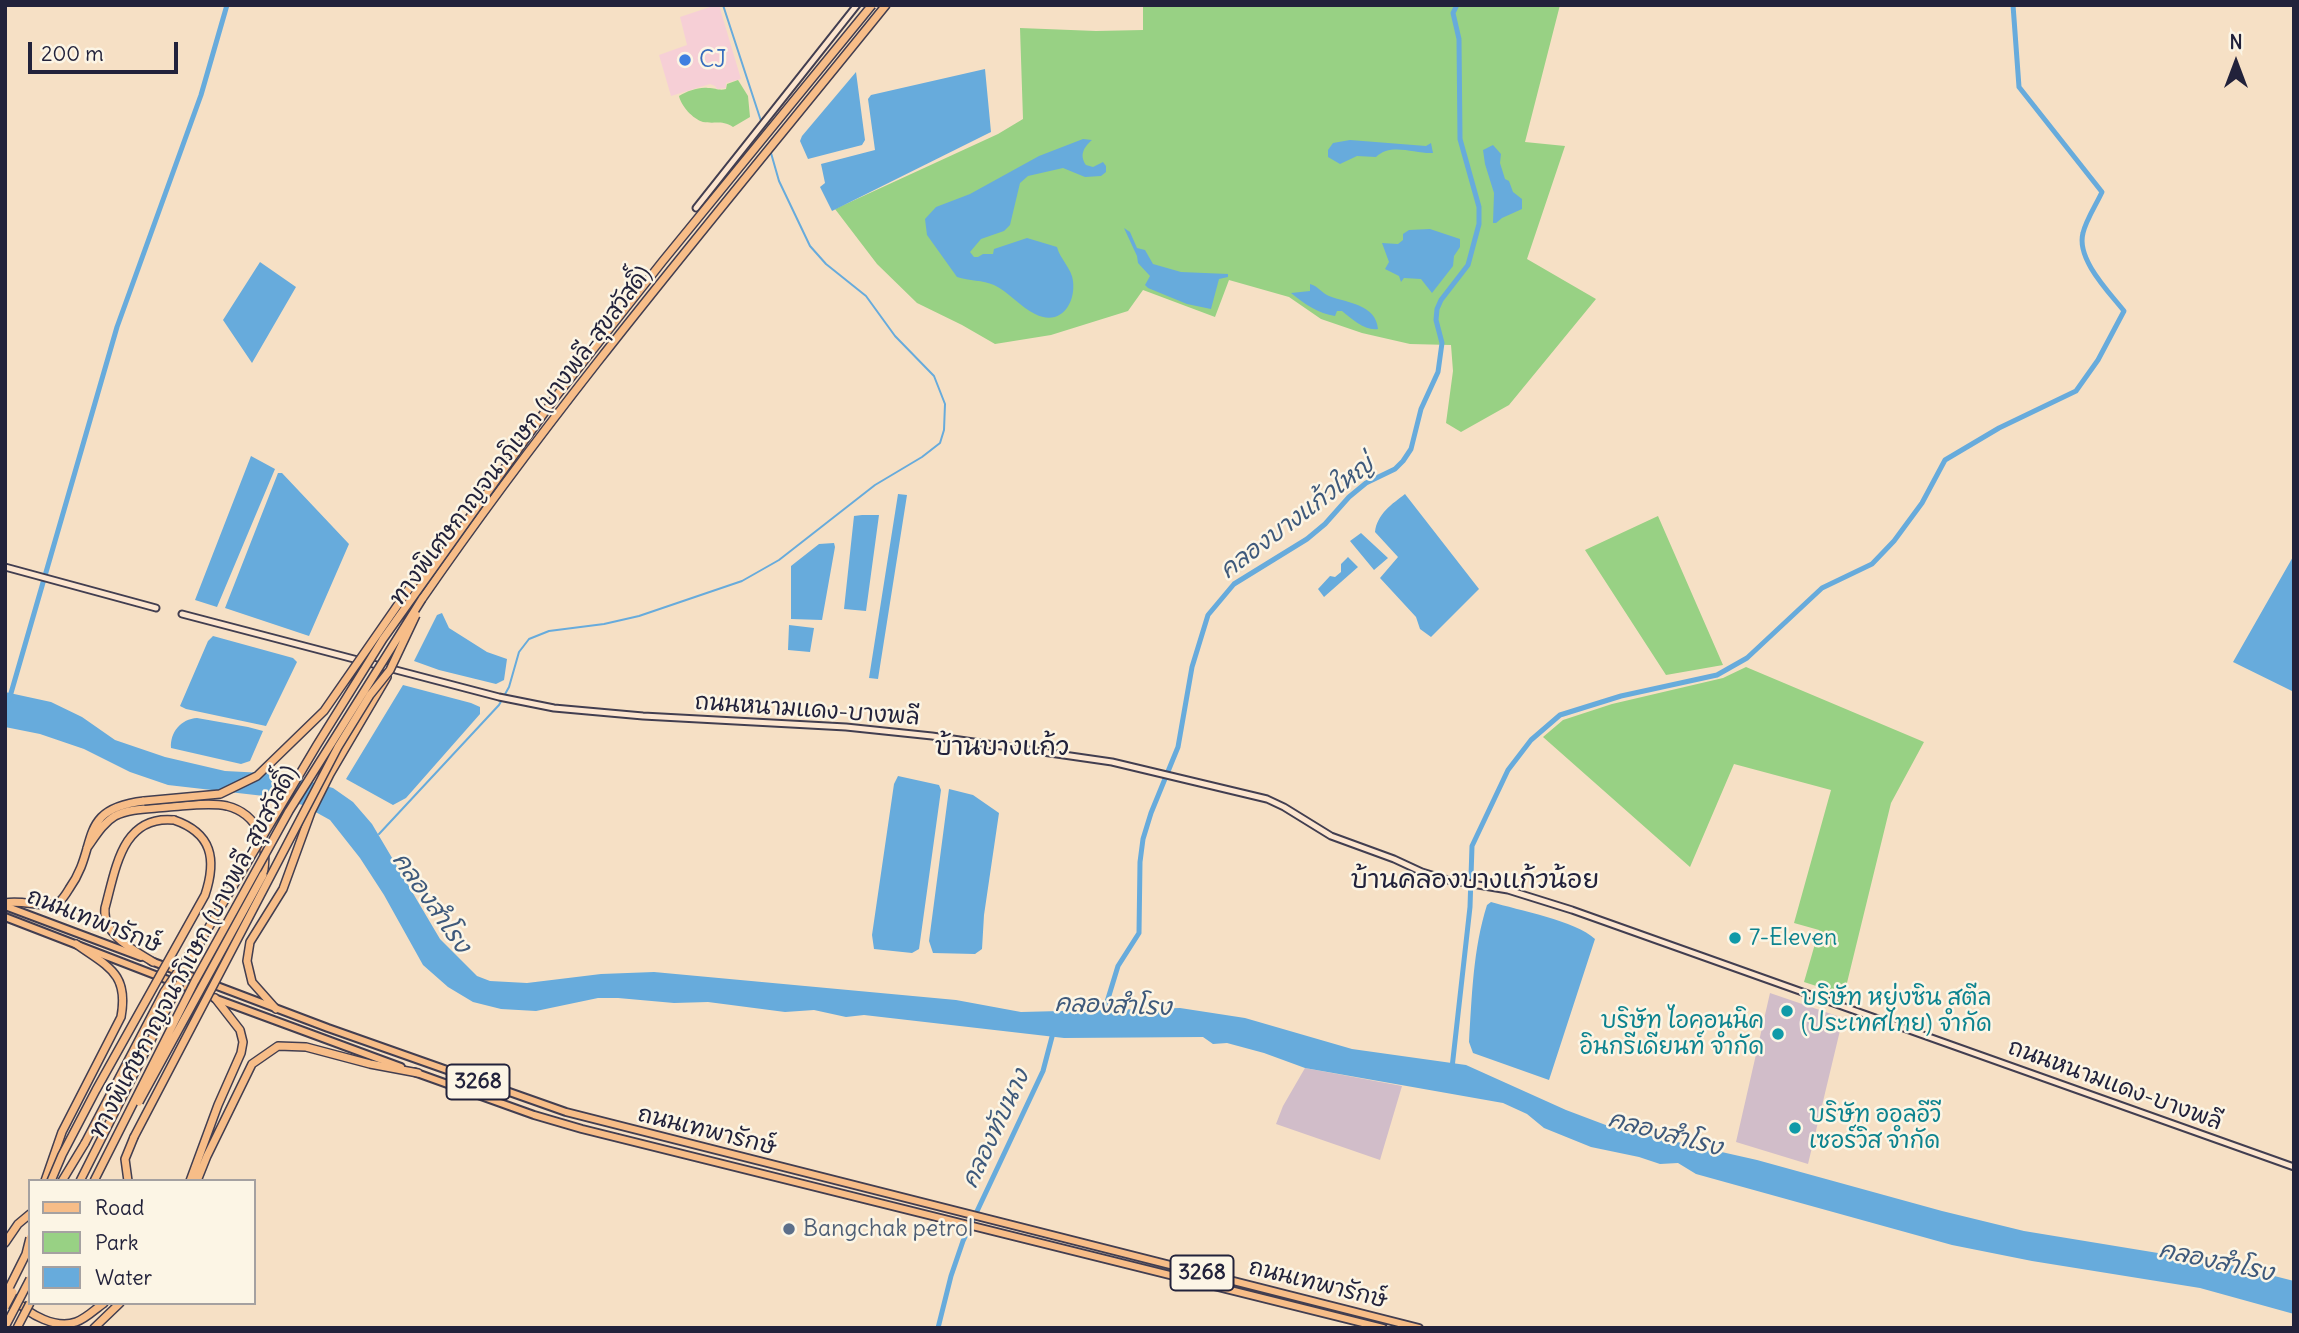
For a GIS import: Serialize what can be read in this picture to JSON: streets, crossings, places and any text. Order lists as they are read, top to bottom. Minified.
{"streets":{"highway":["ทางพิเศษกาญจนาภิเษก (บางพลี-สุขสวัสดิ์)"],"main road":["ถนนหนามแดง-บางพลี","ถนนเทพารักษ์","3268"]},"districts":["บ้านบางแก้ว","บ้านคลองบางแก้วน้อย"],"water":["คลองบางแก้วใหญ่","คลองสำโรง","คลองทับนาง"],"places":["CJ","7-Eleven","บริษัท หย่งซิน สตีล (ประเทศไทย) จํากัด","บริษัท ไอคอนนิค อินกรีเดียนท์ จำกัด","บริษัท ออลอีวี เซอร์วิส จำกัด","Bangchak petrol"],"legend":["Road","Park","Water"],"scale_bar":"200 m","north":"top"}
